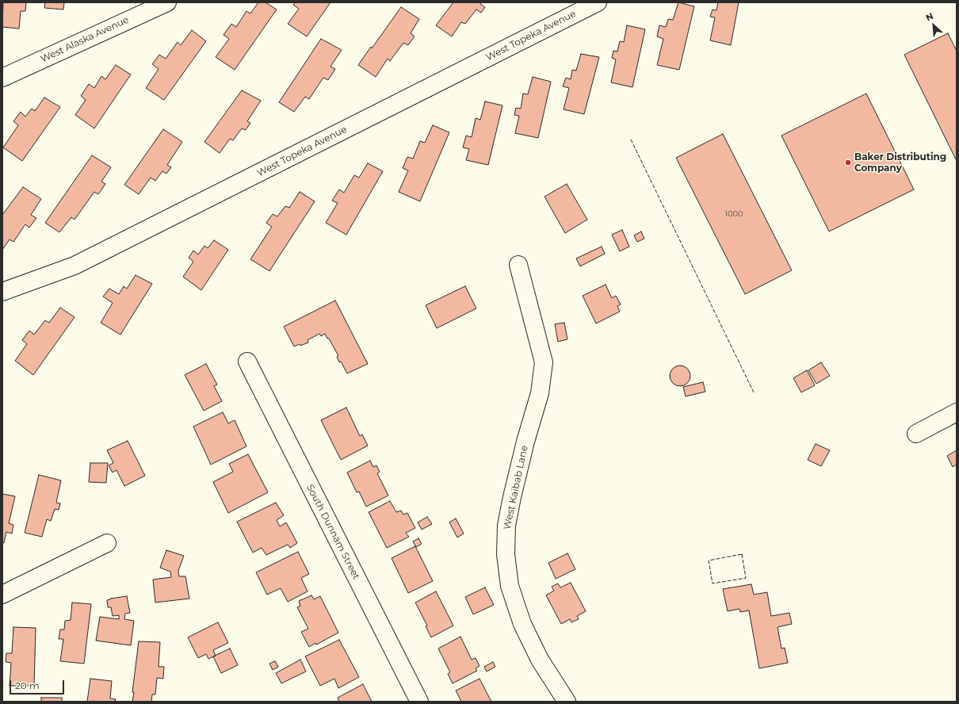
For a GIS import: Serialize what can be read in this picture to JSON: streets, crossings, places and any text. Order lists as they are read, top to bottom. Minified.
{"streets":{"street":["West Topeka Avenue","West Alaska Avenue","West Kaibab Lane","South Dunnam Street"]},"places":["Baker Distributing Company"],"house_numbers":["1000"],"scale_bar":"20 m","north":"top left"}
